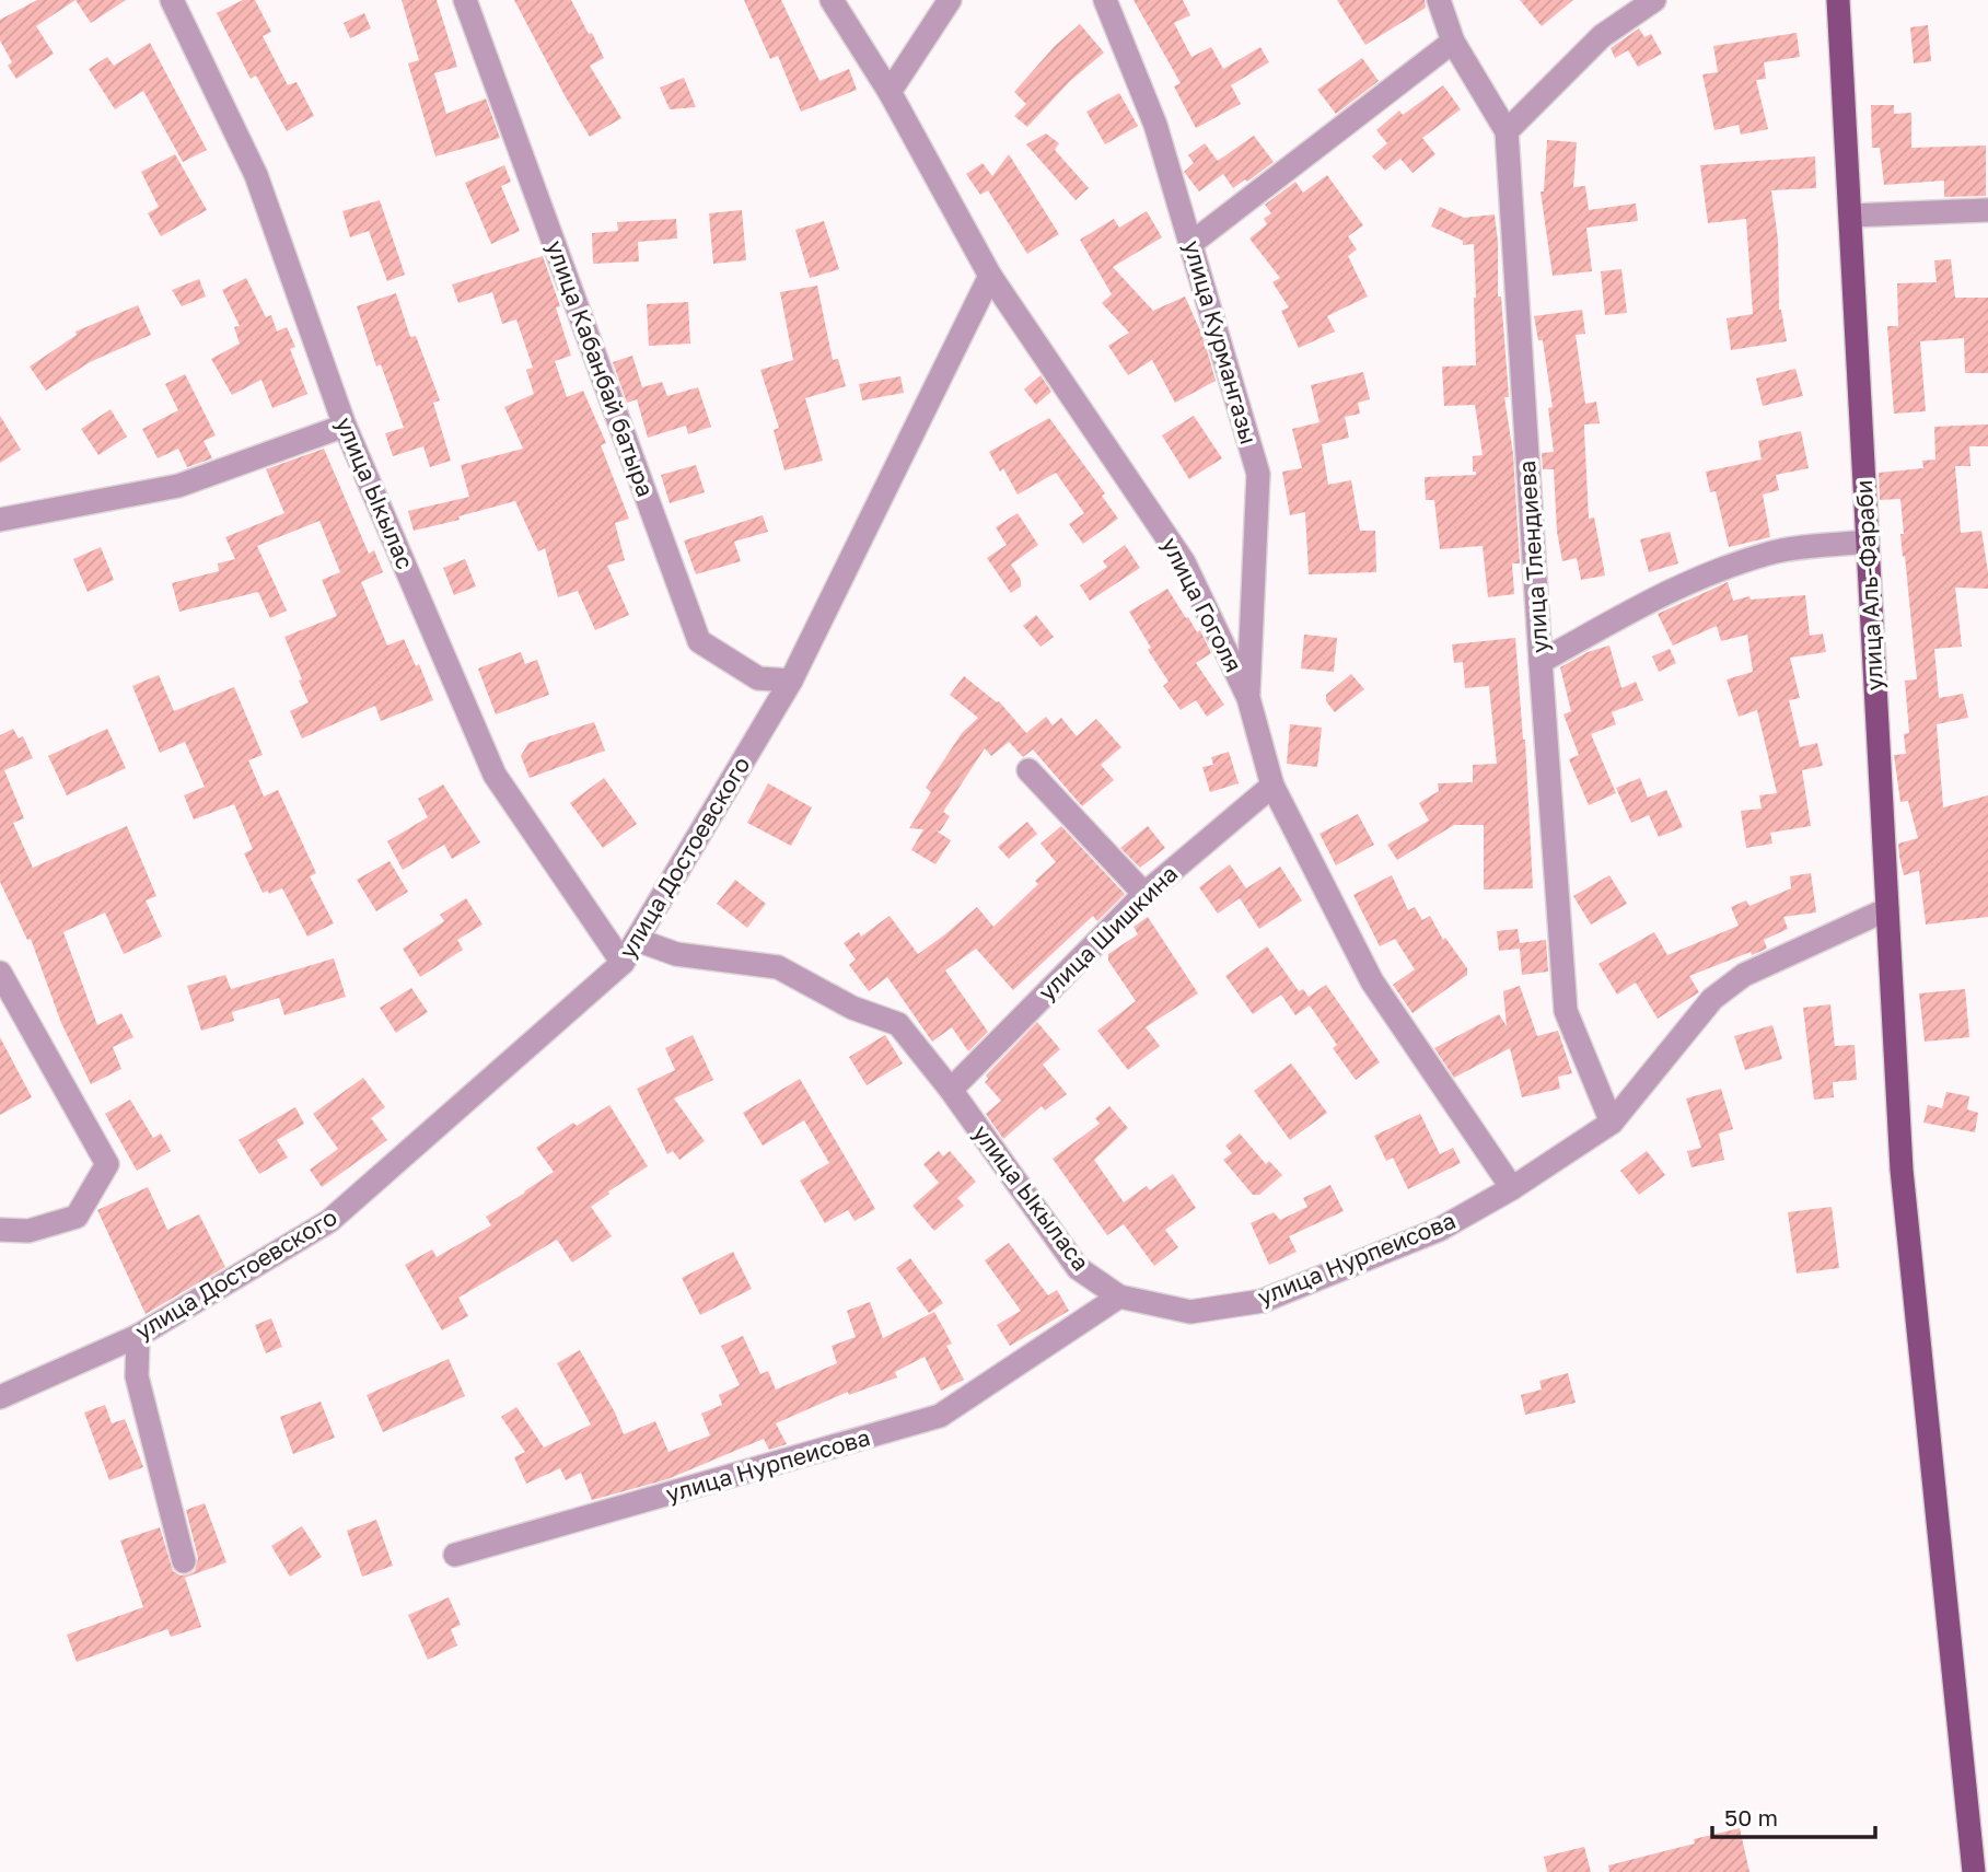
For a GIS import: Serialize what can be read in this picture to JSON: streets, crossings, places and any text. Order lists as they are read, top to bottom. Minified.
{"streets":{"main road":["улица Аль-Фараби"],"street":["улица Курмангазы","улица Кабанбай батыра","улица Ыкылас","улица Тлендиева","улица Гоголя","улица Достоевского","улица Шишкина","улица Ыкыласа","улица Нурпеисова"]},"crossings":[["улица Курмангазы","улица Гоголя"],["улица Кабанбай батыра","улица Достоевского"],["улица Ыкылас","улица Достоевского"],["улица Тлендиева","улица Нурпеисова"],["улица Аль-Фараби","улица Нурпеисова"],["улица Гоголя","улица Достоевского"],["улица Гоголя","улица Шишкина"],["улица Гоголя","улица Нурпеисова"],["улица Шишкина","улица Ыкыласа"],["улица Ыкыласа","улица Нурпеисова"]],"scale_bar":"50 m"}
